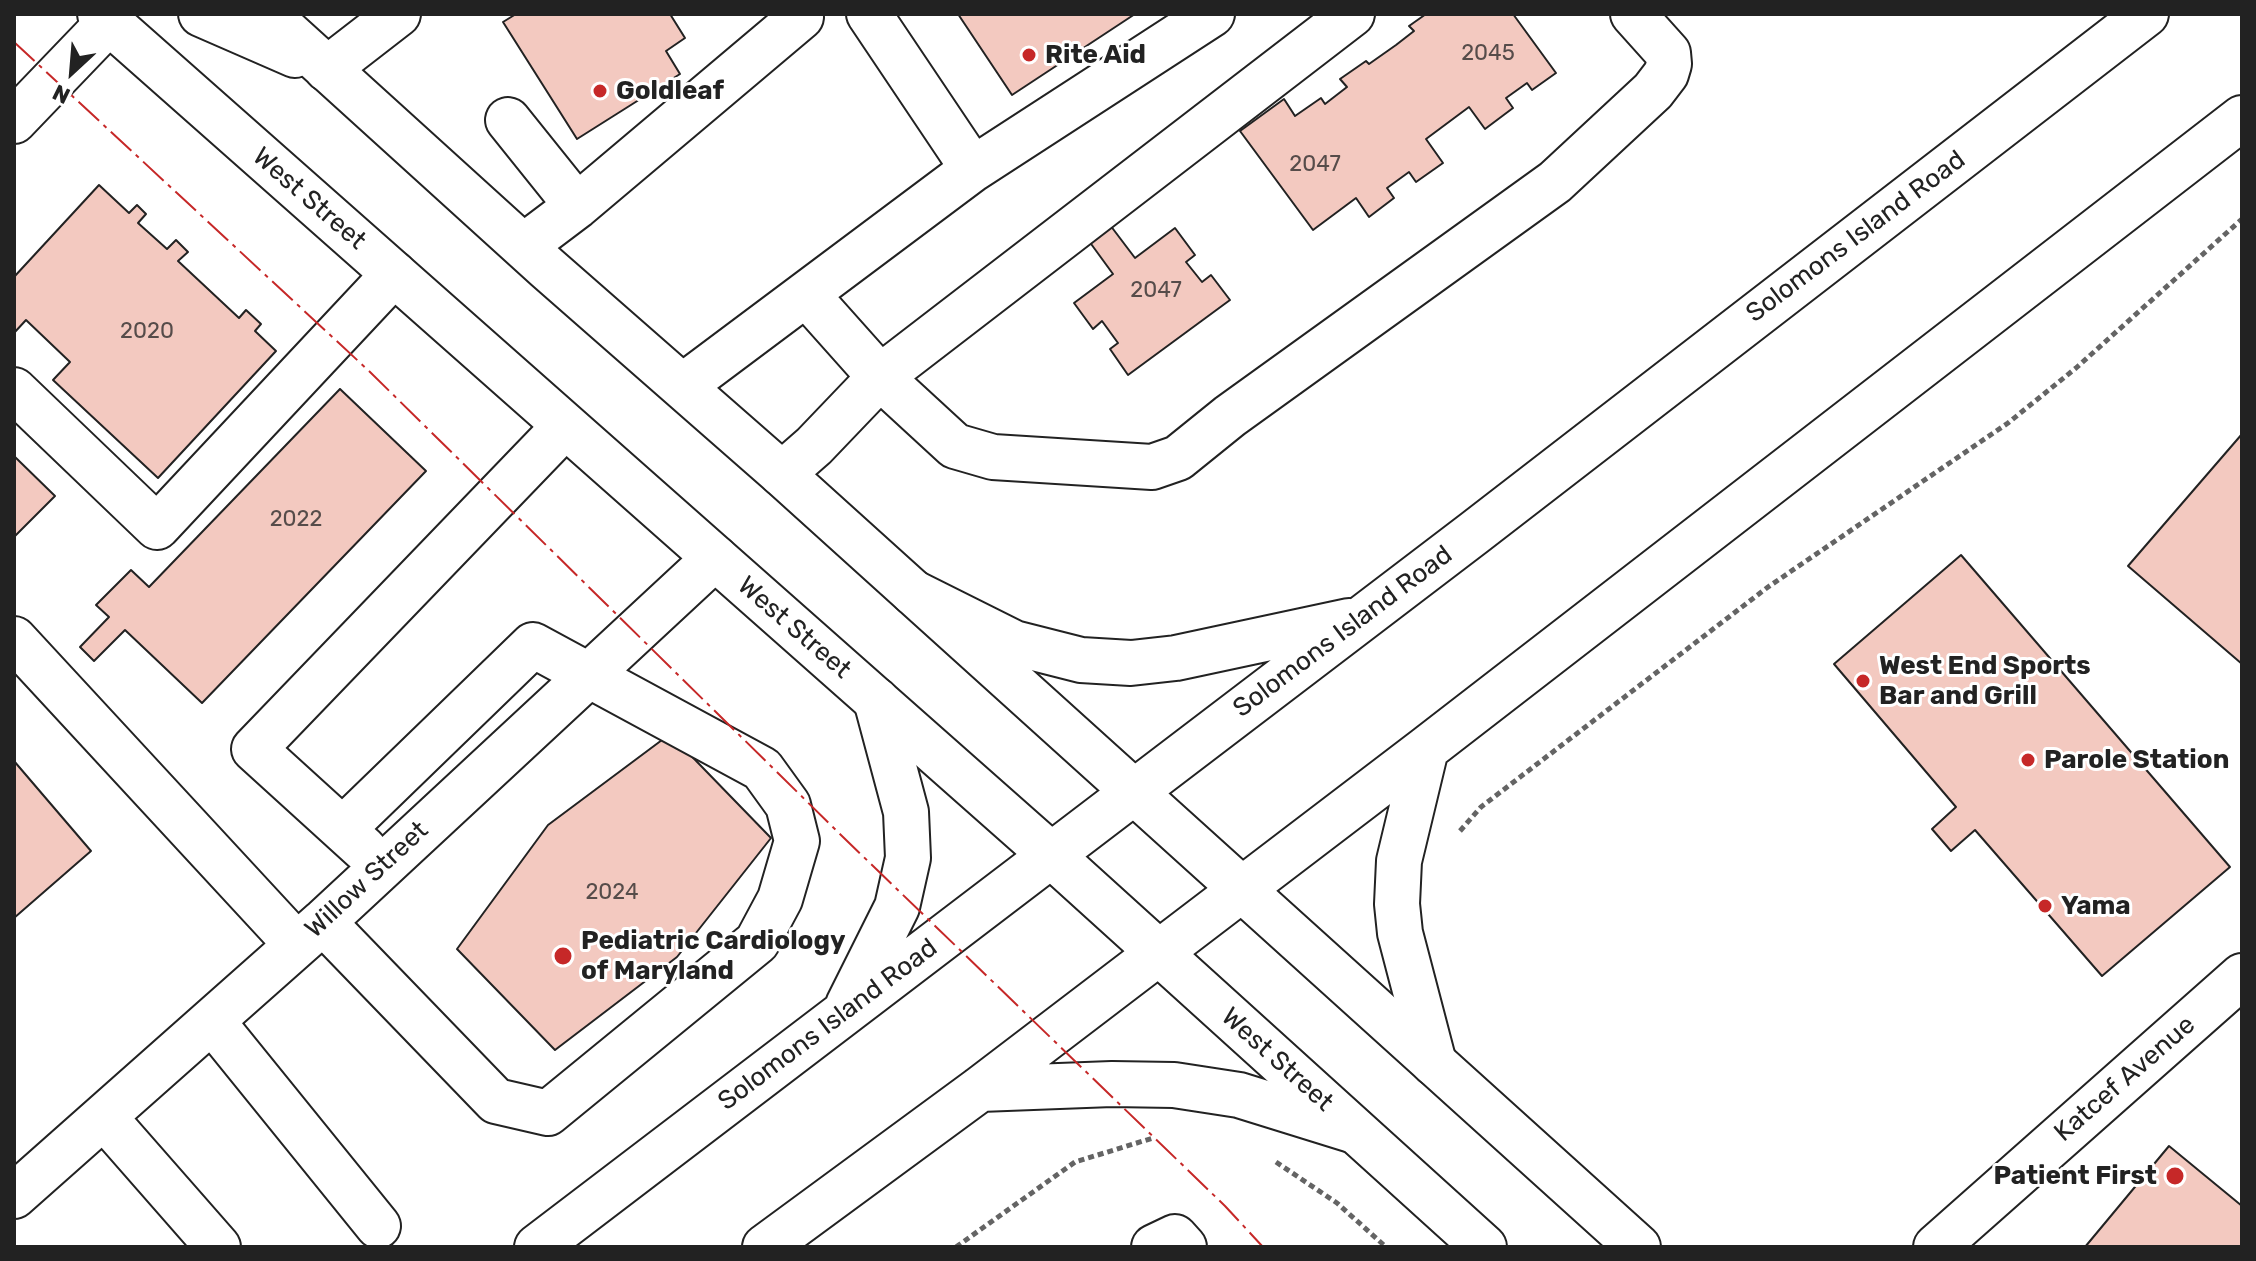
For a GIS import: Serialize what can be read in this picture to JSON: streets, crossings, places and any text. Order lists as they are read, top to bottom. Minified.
{"streets":{"main road":["West Street","Solomons Island Road","Willow Street","Katcef Avenue"]},"crossings":[["West Street","Solomons Island Road"],["West Street","Willow Street"]],"places":["Rite Aid","Goldleaf","West End Sports Bar and Grill","Parole Station","Yama","Pediatric Cardiology of Maryland","Patient First"],"house_numbers":["2045","2047","2047","2020","2022","2024"],"north":"bottom left"}
